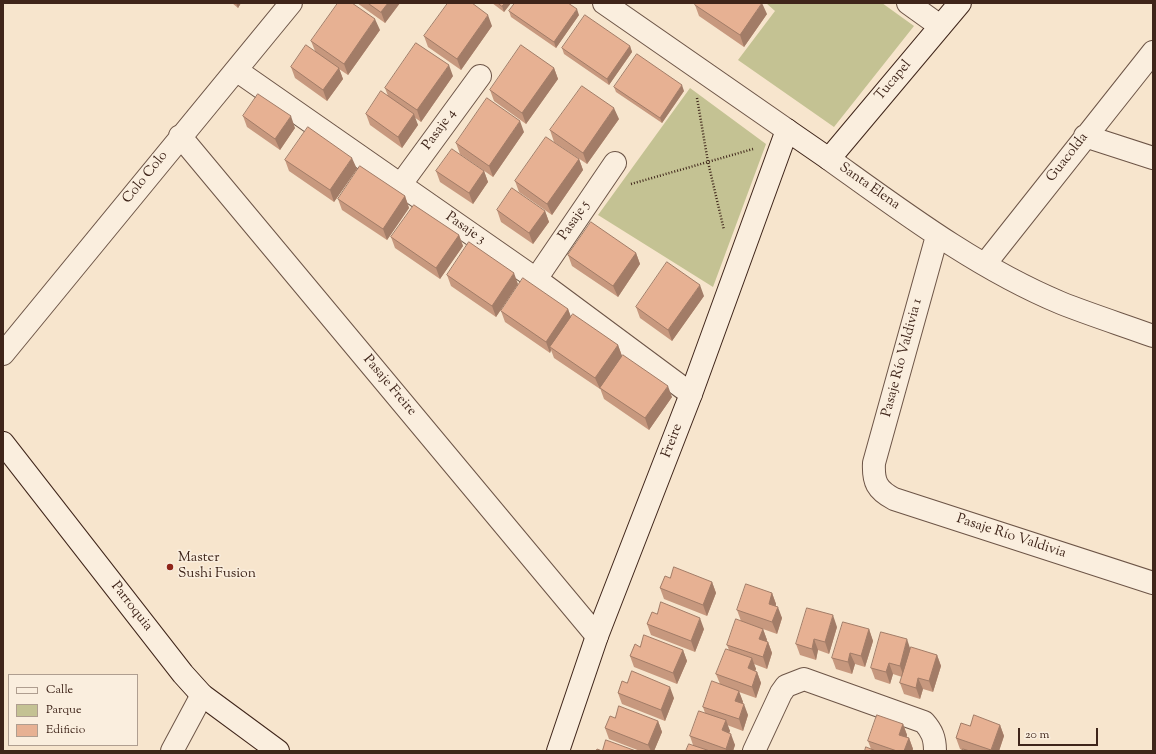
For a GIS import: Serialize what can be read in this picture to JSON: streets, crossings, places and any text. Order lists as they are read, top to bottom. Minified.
{"streets":{"street":["Tucapel","Pasaje 4","Guacolda","Colo Colo","Santa Elena","Pasaje 5","Pasaje 3","Pasaje Río Valdivia 1","Pasaje Freire","Freire","Pasaje Río Valdivia","Parroquia"]},"crossings":[["Tucapel","Santa Elena"],["Pasaje 4","Pasaje 3"],["Guacolda","Santa Elena"],["Colo Colo","Pasaje 3"],["Colo Colo","Pasaje Freire"],["Santa Elena","Pasaje Río Valdivia 1"],["Santa Elena","Freire"],["Pasaje 5","Pasaje 3"],["Pasaje 3","Freire"],["Pasaje Río Valdivia 1","Pasaje Río Valdivia"],["Pasaje Freire","Freire"]],"places":["Master Sushi Fusion"],"legend":["Calle","Parque","Edificio"],"scale_bar":"20 m"}
